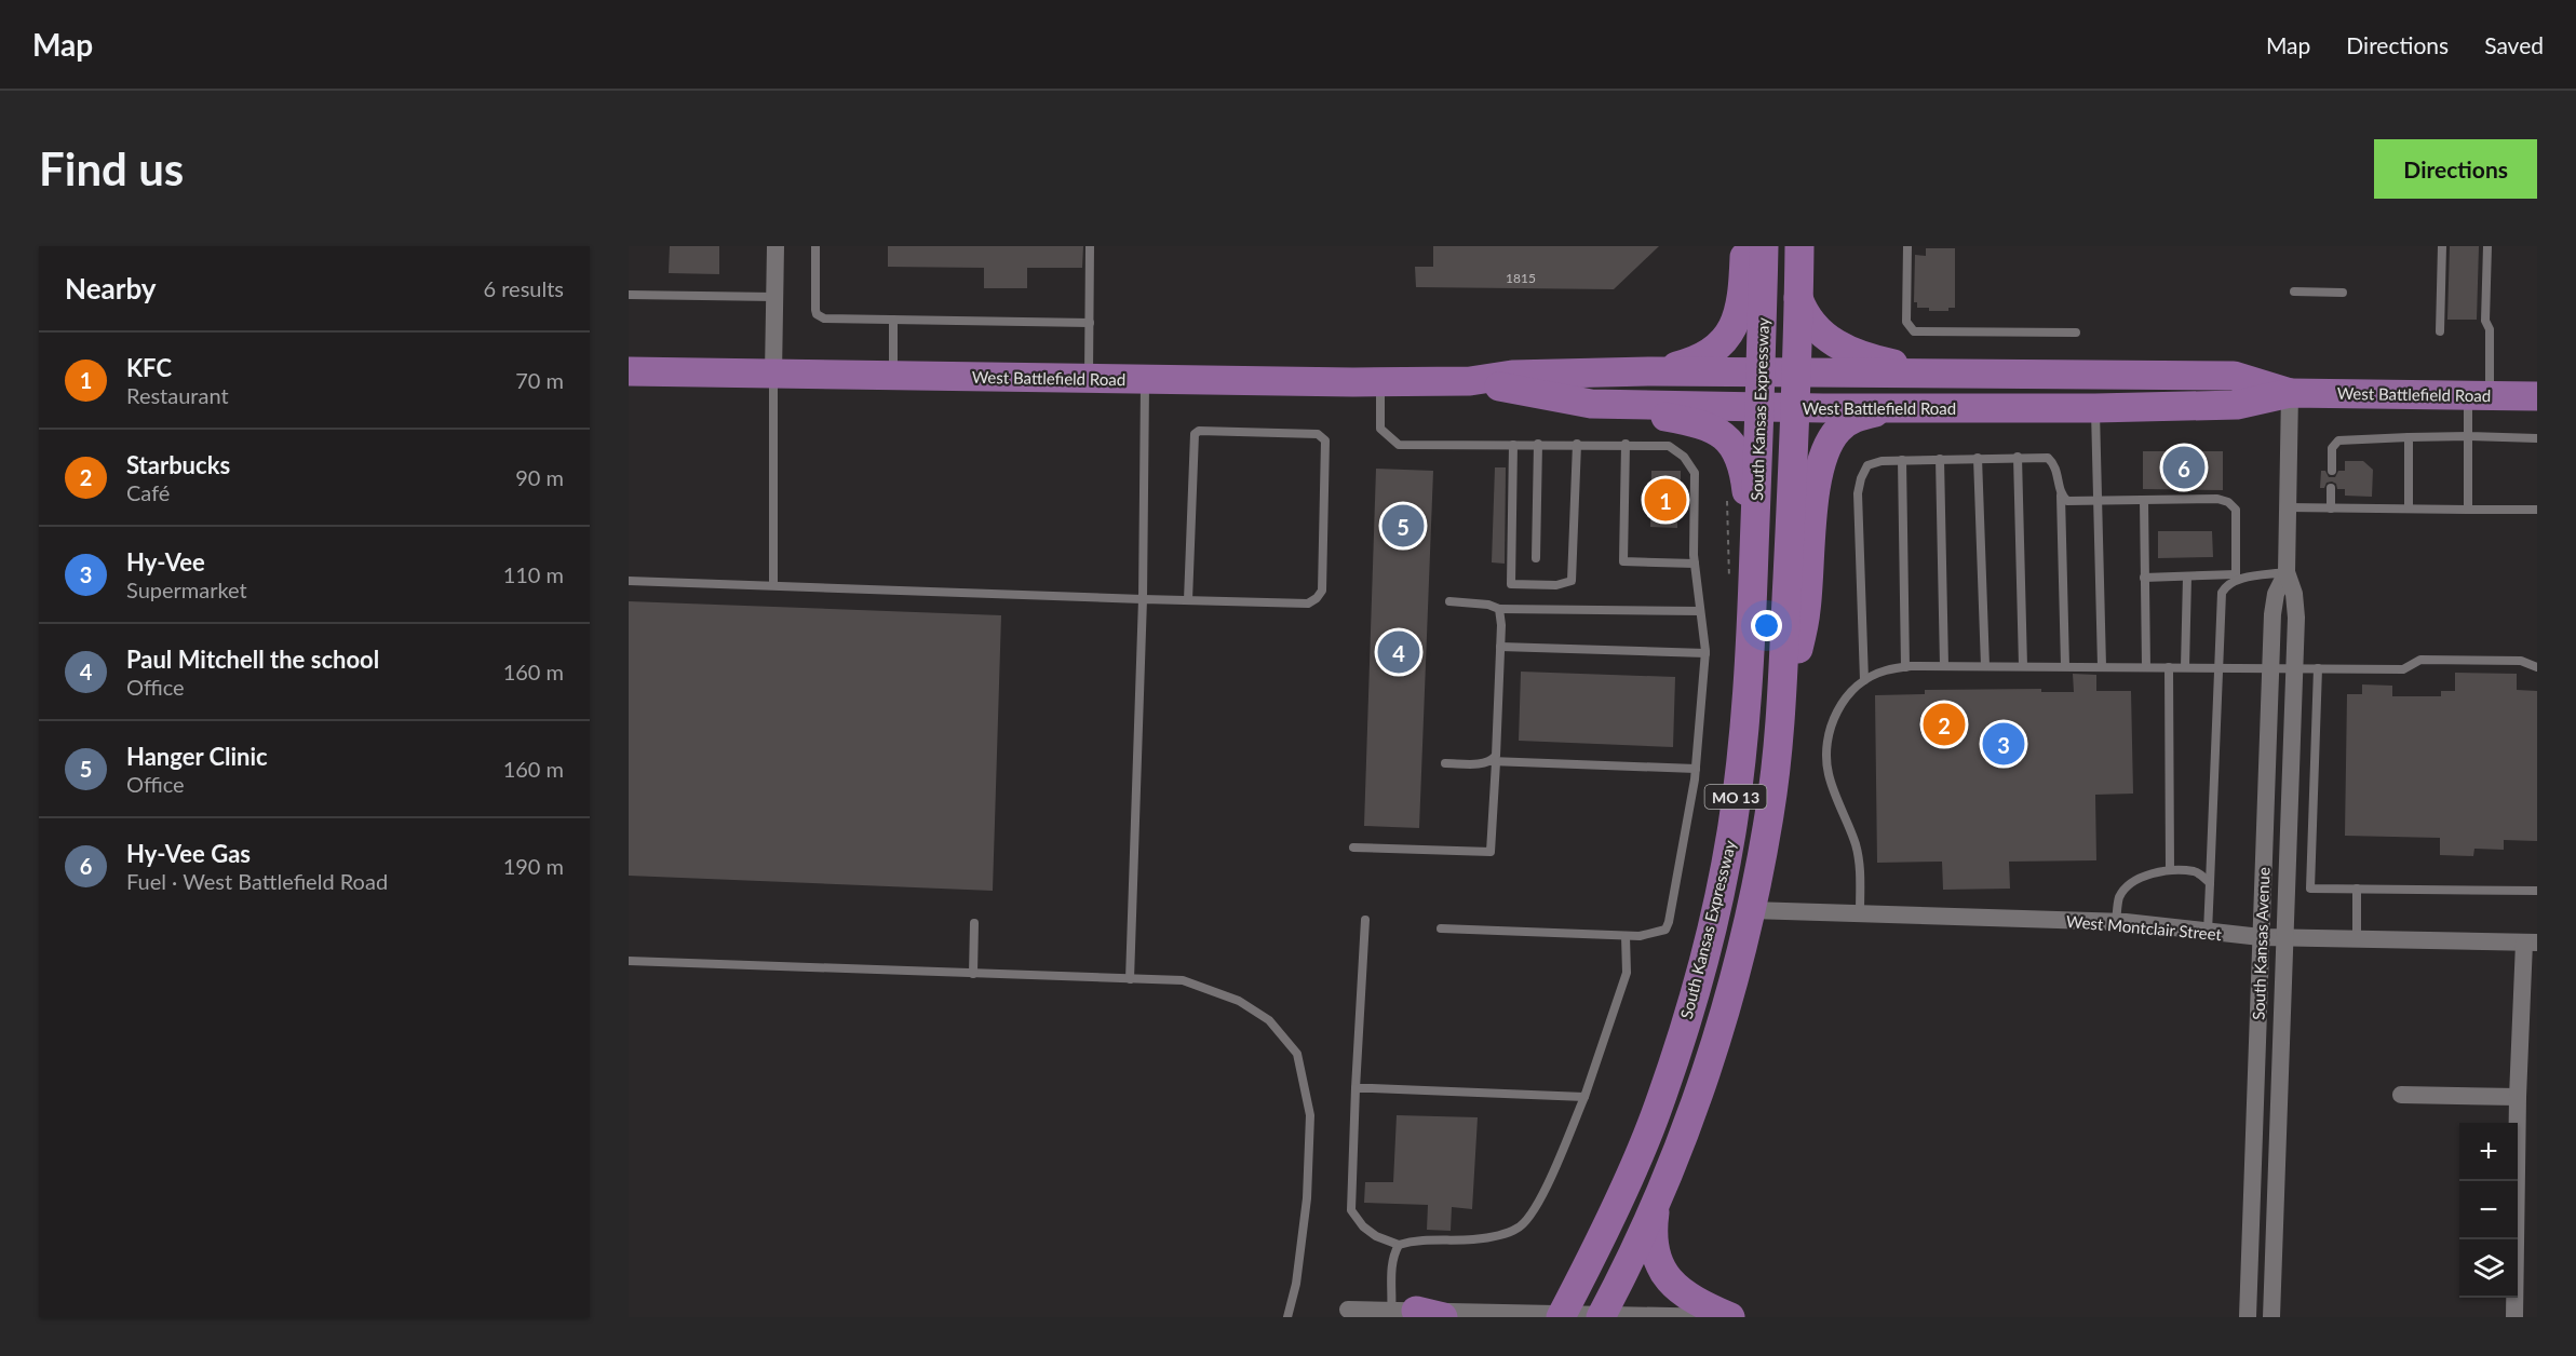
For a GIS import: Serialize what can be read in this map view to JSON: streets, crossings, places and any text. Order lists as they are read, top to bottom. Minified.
{"streets":{"main road":["West Battlefield Road","South Kansas Expressway","MO 13"],"street":["West Montclair Street","South Kansas Avenue"]},"crossings":[["West Battlefield Road","South Kansas Expressway"],["West Battlefield Road","South Kansas Avenue"],["South Kansas Expressway","West Montclair Street"],["West Montclair Street","South Kansas Avenue"]],"house_numbers":["1815"],"page":{"header":"Map","nav":["Map","Directions","Saved"],"buttons":"Directions","title":"Find us","heading":["Nearby","6 results"],"list":[{"mark":"1","name":"KFC","note":"Restaurant","value":"70 m"},{"mark":"2","name":"Starbucks","note":"Café","value":"90 m"},{"mark":"3","name":"Hy-Vee","note":"Supermarket","value":"110 m"},{"mark":"4","name":"Paul Mitchell the school","note":"Office","value":"160 m"},{"mark":"5","name":"Hanger Clinic","note":"Office","value":"160 m"},{"mark":"6","name":"Hy-Vee Gas","note":"Fuel · West Battlefield Road","value":"190 m"}],"pins":["6","1","5","4","2","3"],"map_buttons":["+","−"]}}
